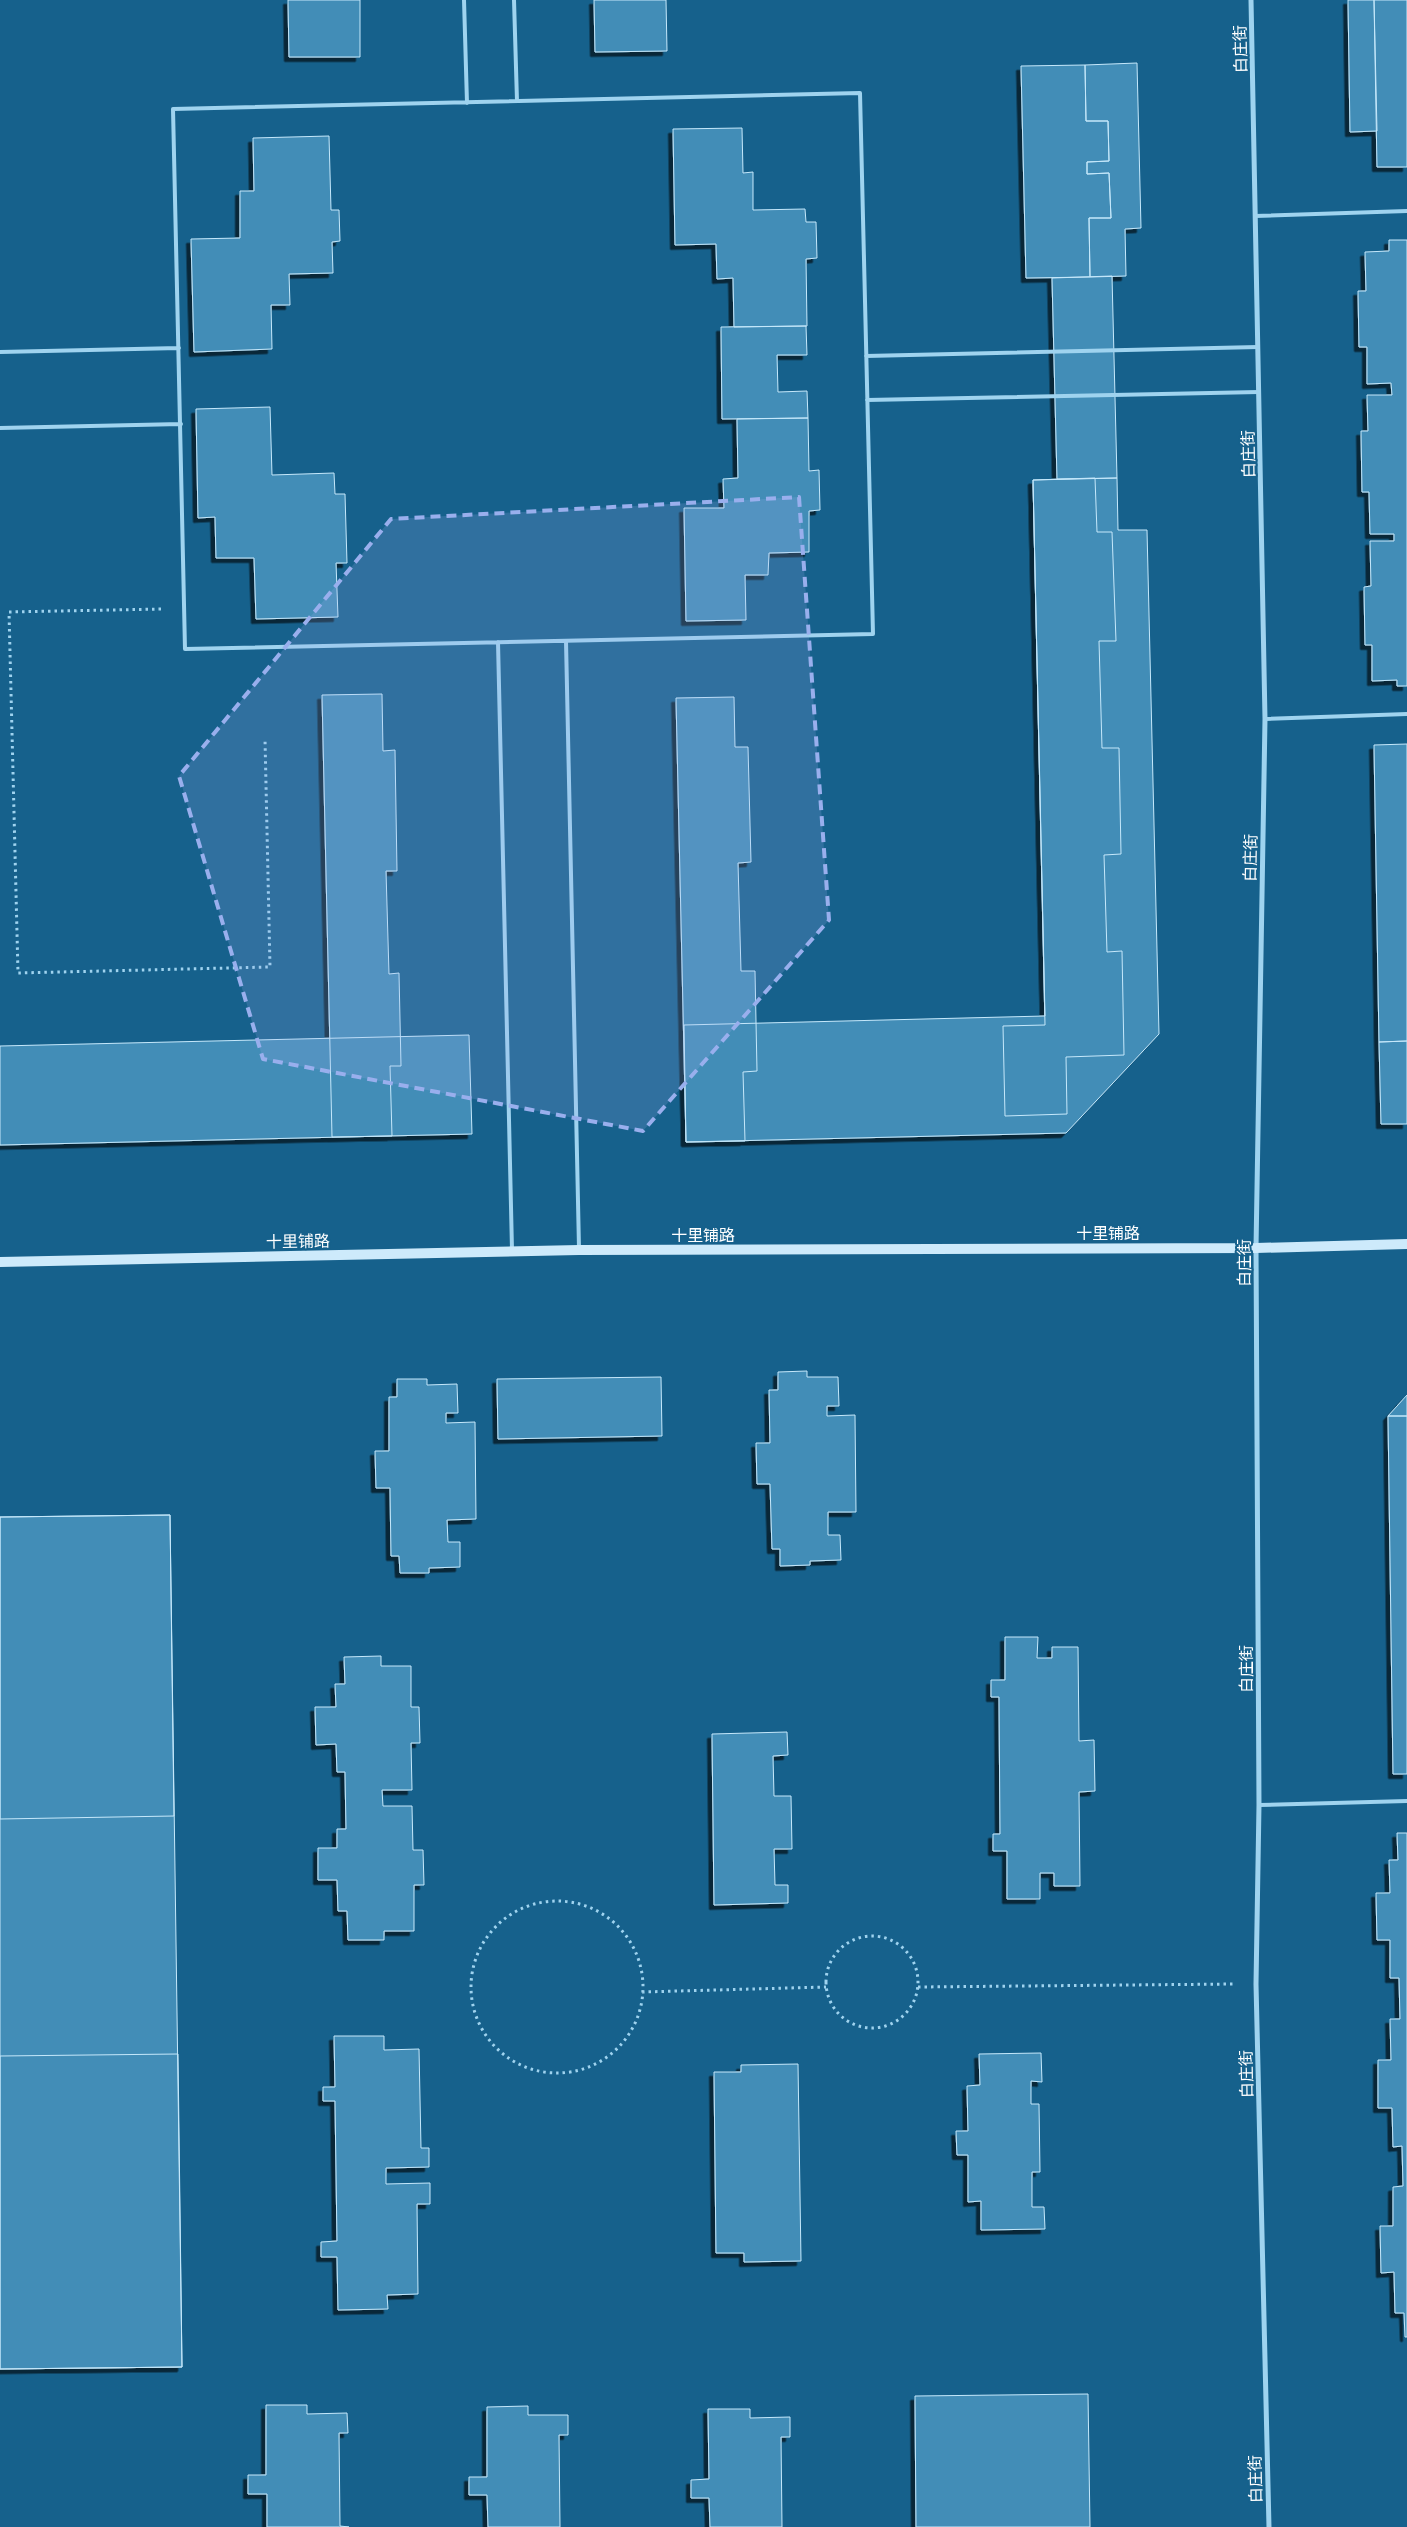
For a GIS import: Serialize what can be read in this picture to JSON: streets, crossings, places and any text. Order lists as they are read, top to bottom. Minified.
{"streets":{"street":["白庄街","十里铺路"]},"crossings":[["白庄街","十里铺路"]]}
